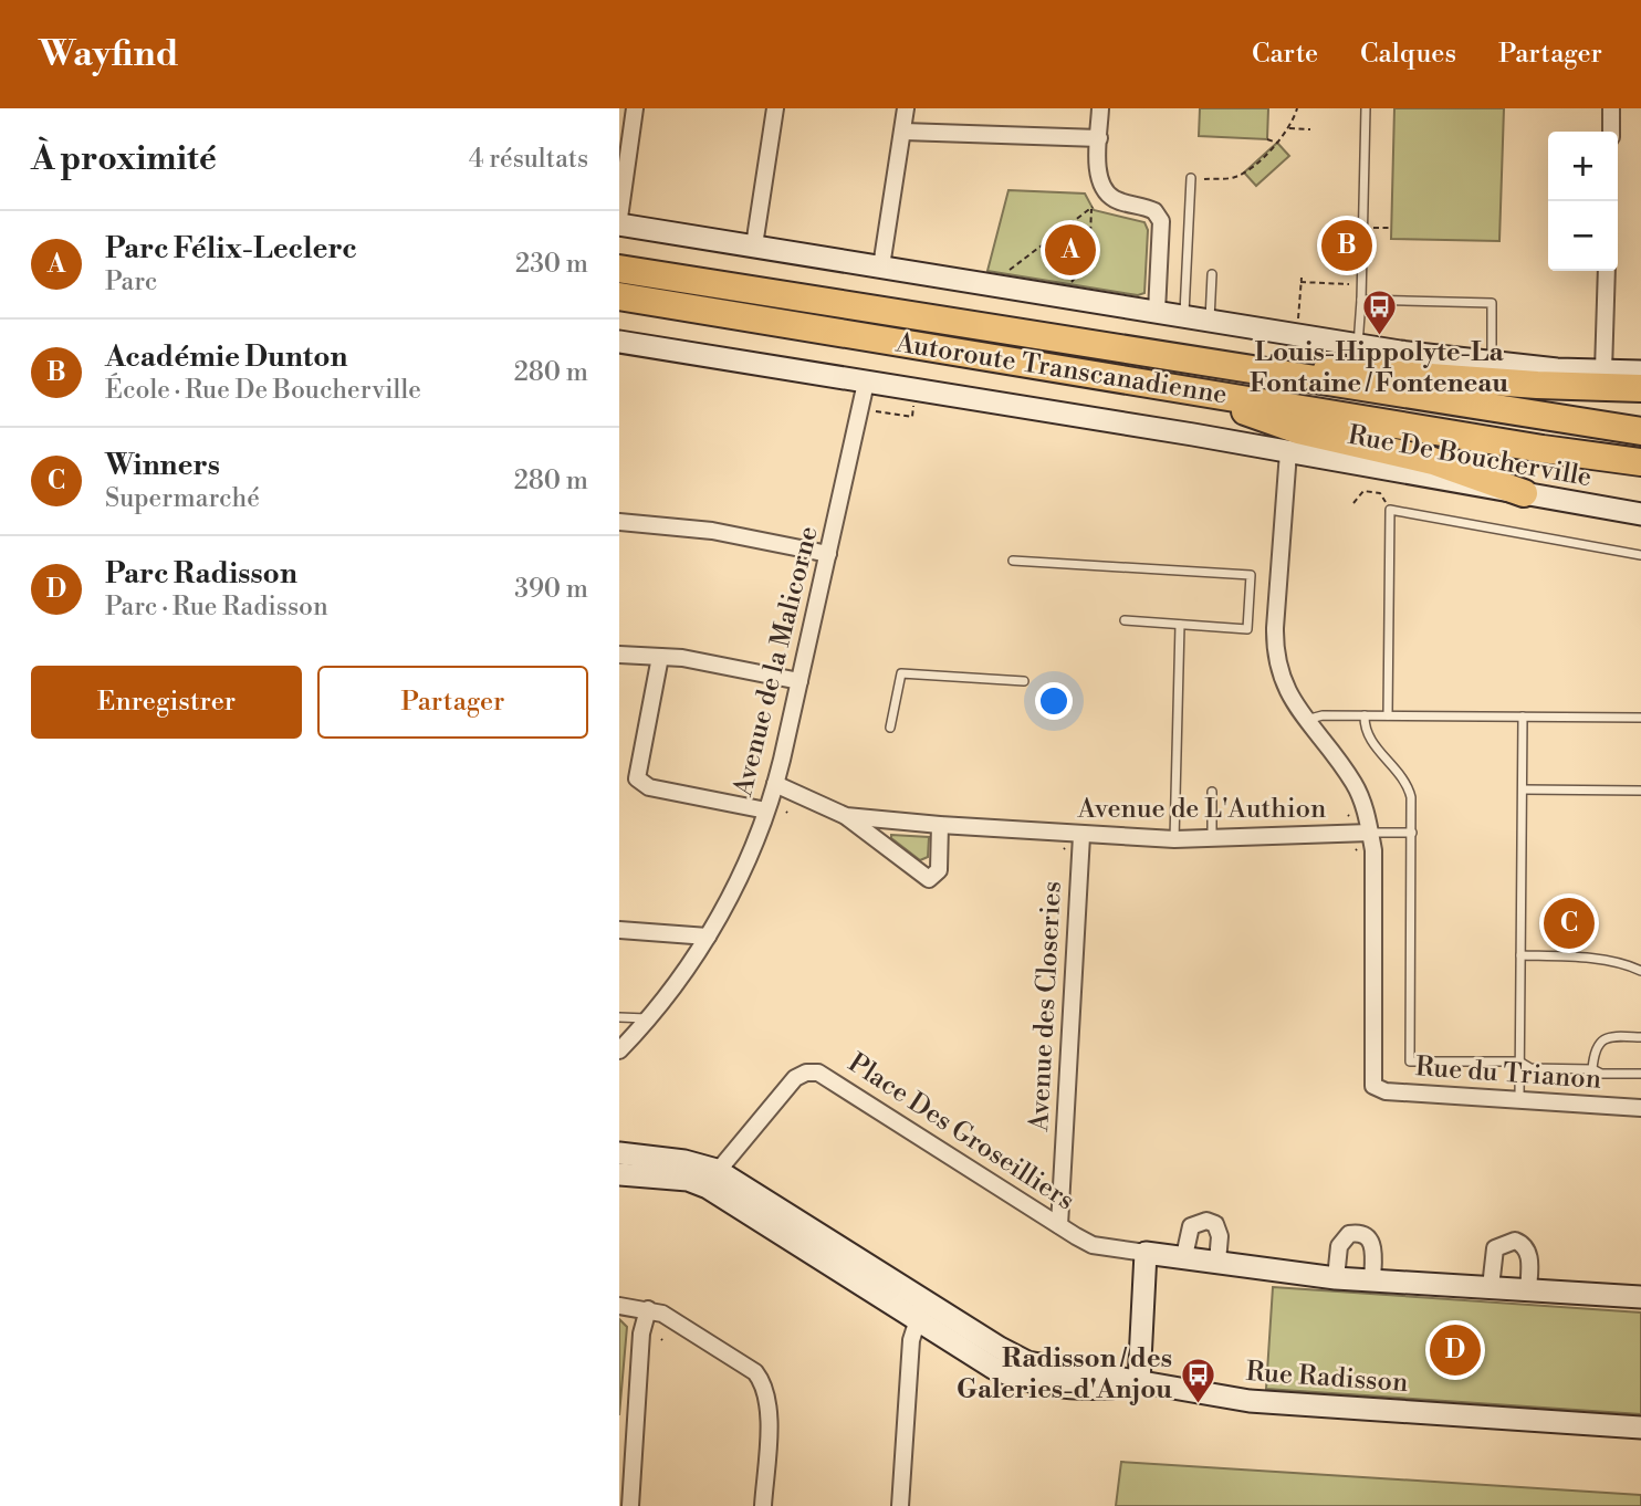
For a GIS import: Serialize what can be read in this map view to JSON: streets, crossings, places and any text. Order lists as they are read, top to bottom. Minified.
{"streets":{"highway":["Autoroute Transcanadienne"],"main road":["Rue De Boucherville","Rue Radisson"],"street":["Avenue de la Malicorne","Avenue de L'Authion","Avenue des Closeries","Rue du Trianon","Place Des Groseilliers"]},"crossings":[["Rue De Boucherville","Avenue de la Malicorne"],["Avenue de la Malicorne","Avenue de L'Authion"],["Avenue de L'Authion","Avenue des Closeries"],["Avenue de L'Authion","Rue du Trianon"],["Avenue des Closeries","Place Des Groseilliers"],["Place Des Groseilliers","Rue Radisson"]],"places":{"bus stop":["Louis-Hippolyte-La Fontaine / Fonteneau","Radisson / des Galeries-d'Anjou"]},"page":{"header":"Wayfind","nav":["Carte","Calques","Partager"],"heading":["À proximité","4 résultats"],"map_buttons":["+","−"],"list":[{"mark":"A","name":"Parc Félix-Leclerc","note":"Parc","value":"230 m"},{"mark":"B","name":"Académie Dunton","note":"École · Rue De Boucherville","value":"280 m"},{"mark":"C","name":"Winners","note":"Supermarché","value":"280 m"},{"mark":"D","name":"Parc Radisson","note":"Parc · Rue Radisson","value":"390 m"}],"pins":["B","A","C","D"],"buttons":["Enregistrer","Partager"]}}
